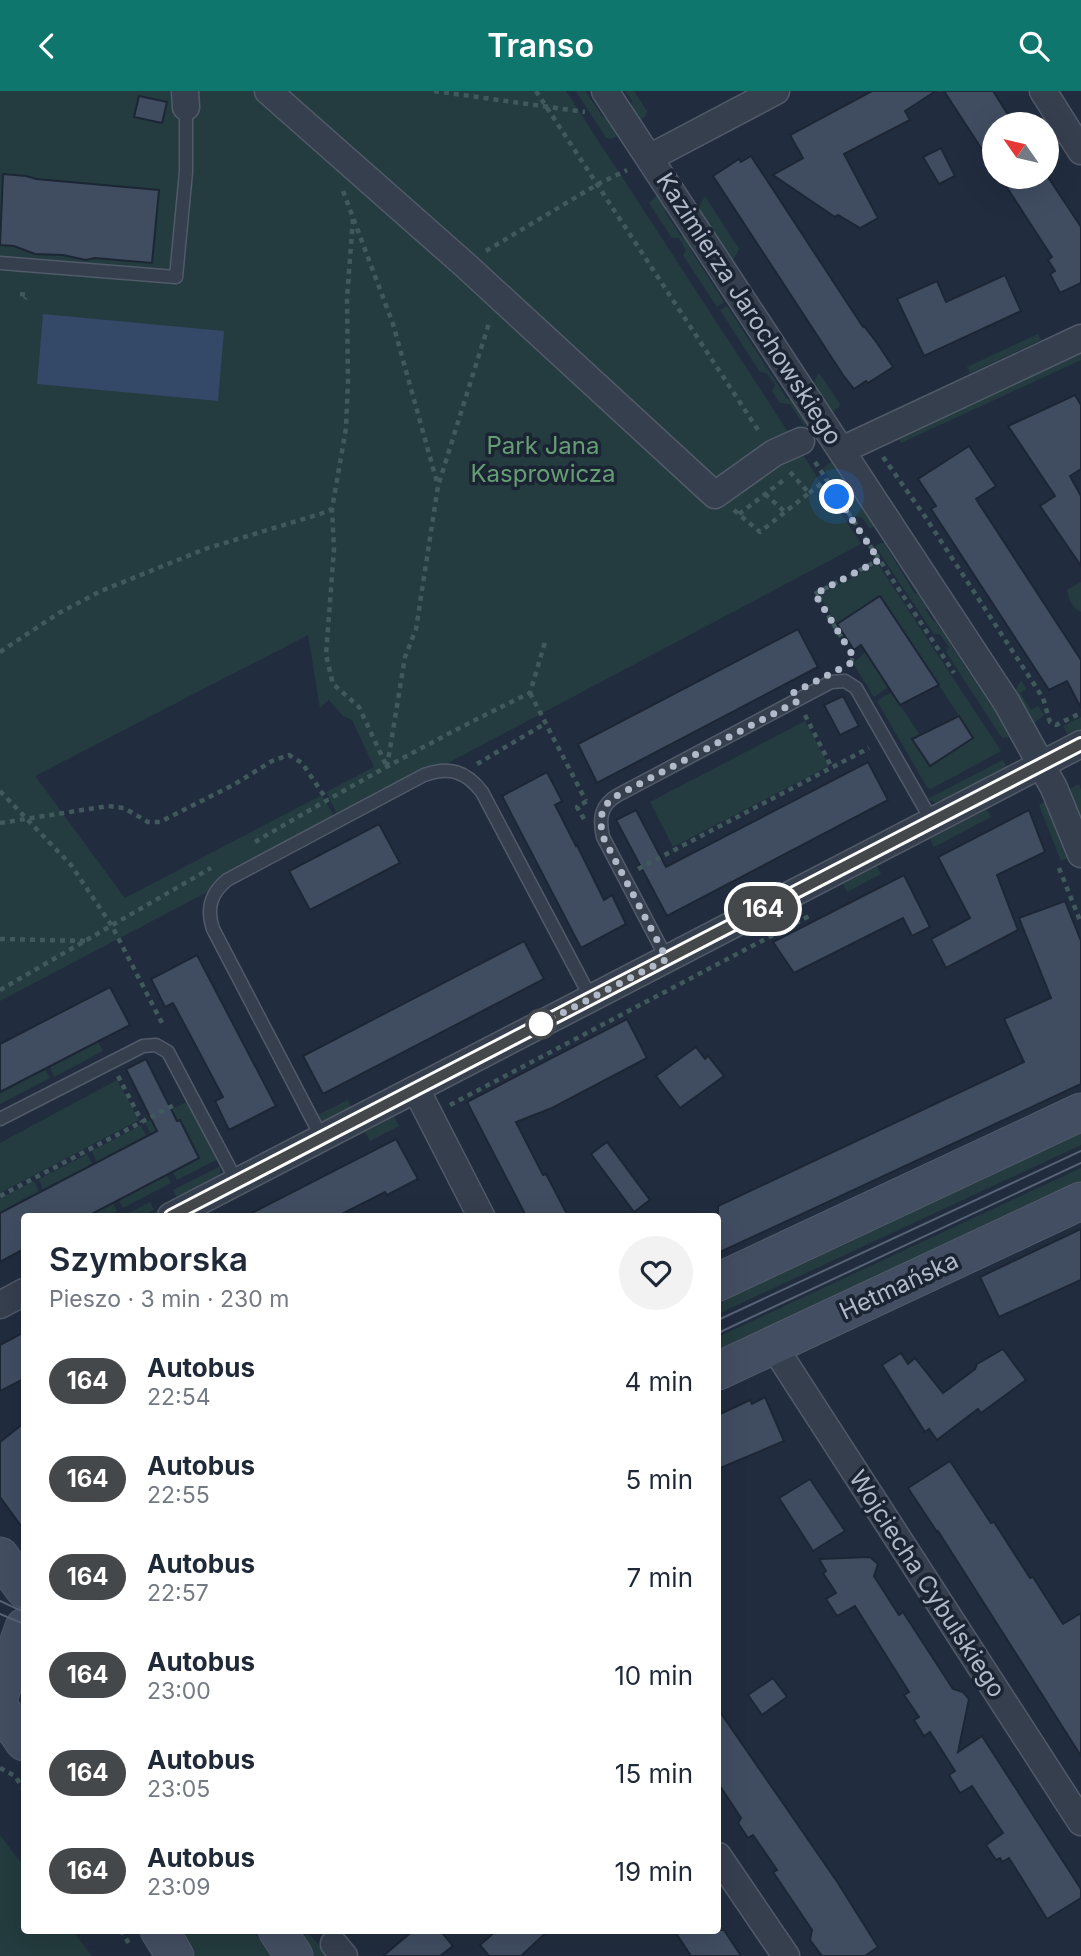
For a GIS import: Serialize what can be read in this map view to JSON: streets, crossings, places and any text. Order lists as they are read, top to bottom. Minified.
{"streets":{"main road":["Hetmańska"],"street":["Kazimierza Jarochowskiego","Wojciecha Cybulskiego"]},"crossings":[["Hetmańska","Wojciecha Cybulskiego"]],"parks":["Park Jana Kasprowicza"],"lines":["bus line 164"],"north":"top left","page":{"header":"Transo","on_map":"164","heading":["Szymborska","Pieszo · 3 min · 230 m"],"list":[{"mark":"164","name":"Autobus","note":"22:54","value":"4 min"},{"mark":"164","name":"Autobus","note":"22:55","value":"5 min"},{"mark":"164","name":"Autobus","note":"22:57","value":"7 min"},{"mark":"164","name":"Autobus","note":"23:00","value":"10 min"},{"mark":"164","name":"Autobus","note":"23:05","value":"15 min"},{"mark":"164","name":"Autobus","note":"23:09","value":"19 min"}]}}
